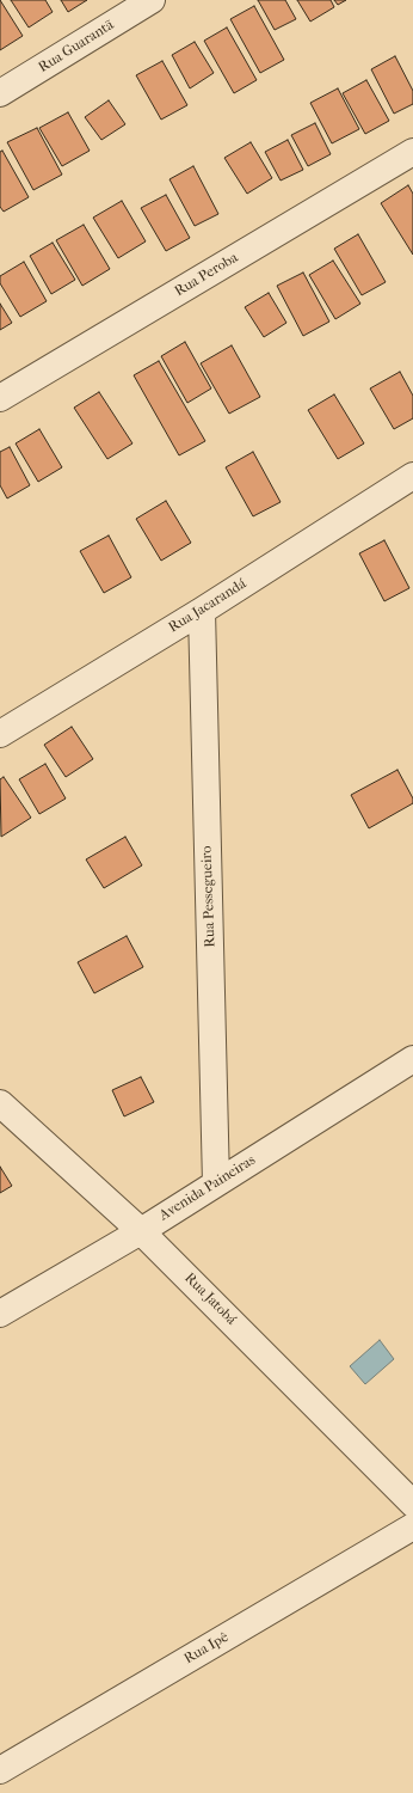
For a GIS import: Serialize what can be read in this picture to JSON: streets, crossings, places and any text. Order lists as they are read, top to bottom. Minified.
{"streets":{"street":["Rua Guarantã","Rua Peroba","Rua Jacarandá","Rua Pessegueiro","Avenida Paineiras","Rua Jatobá","Rua Ipê"]},"crossings":[["Rua Jacarandá","Rua Pessegueiro"],["Rua Pessegueiro","Avenida Paineiras"],["Avenida Paineiras","Rua Jatobá"]]}
